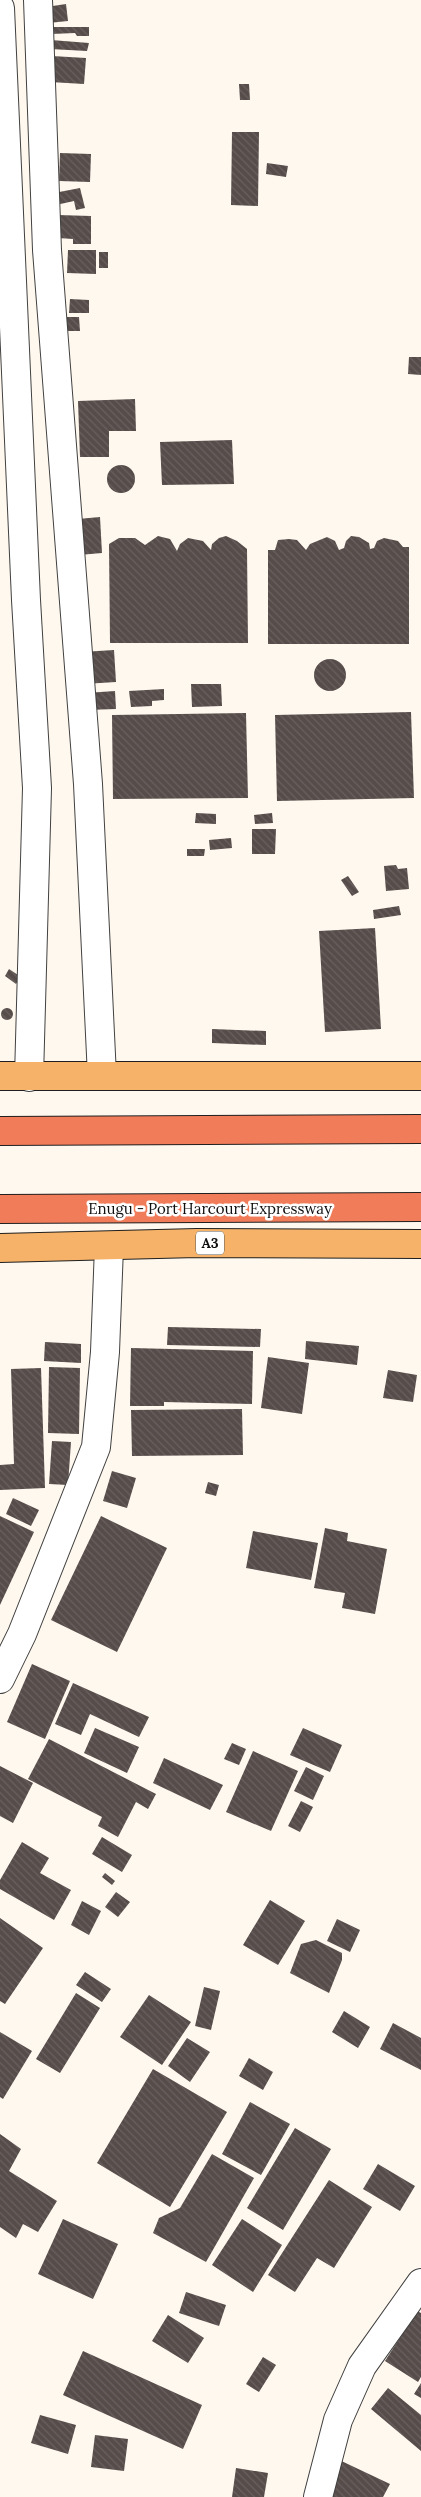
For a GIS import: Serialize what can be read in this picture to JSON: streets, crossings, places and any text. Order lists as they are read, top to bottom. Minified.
{"streets":{"highway":["Enugu - Port Harcourt Expressway"],"main road":["A3"]}}
